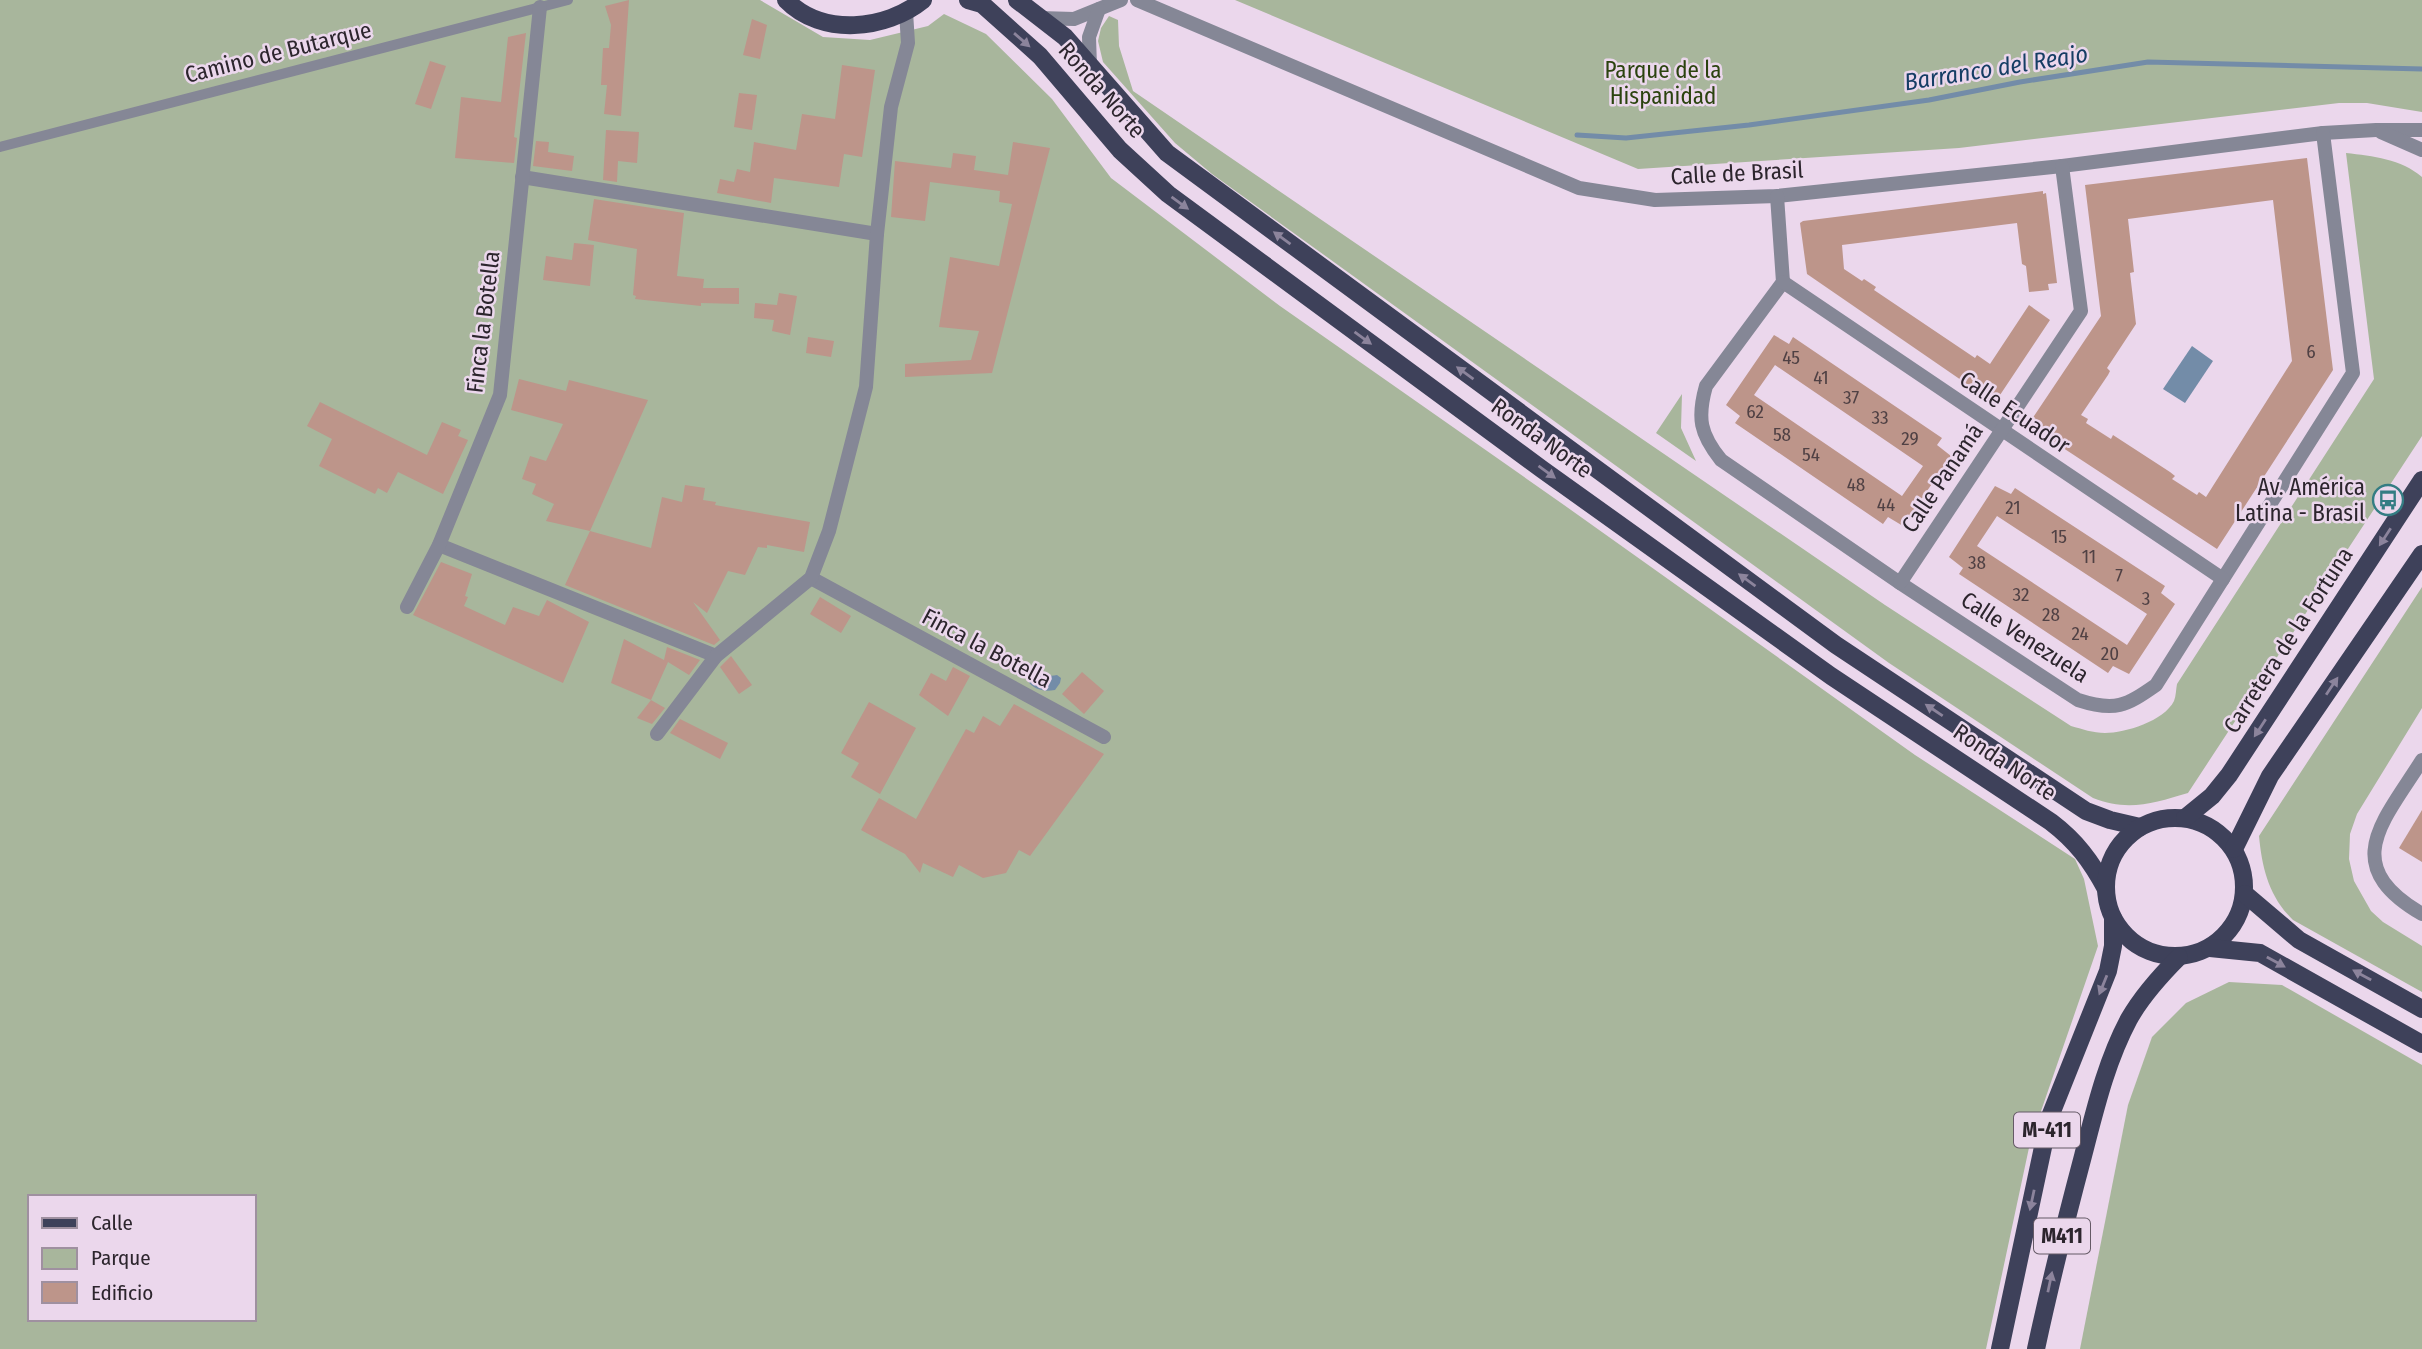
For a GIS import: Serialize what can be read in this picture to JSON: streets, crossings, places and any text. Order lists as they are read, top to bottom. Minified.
{"streets":{"main road":["Ronda Norte","Carretera de la Fortuna","M-411","M411"],"street":["Calle de Brasil","Finca la Botella","Calle Ecuador","Calle Panamá","Calle Venezuela"],"lane":["Camino de Butarque"]},"crossings":[["Camino de Butarque","Finca la Botella"],["Ronda Norte","Carretera de la Fortuna"],["Ronda Norte","M-411"],["Ronda Norte","M411"],["Calle de Brasil","Calle Panamá"],["Calle de Brasil","Calle Venezuela"],["Calle Ecuador","Calle Panamá"],["Calle Ecuador","Calle Venezuela"],["Calle Panamá","Calle Venezuela"],["Carretera de la Fortuna","M-411"],["Carretera de la Fortuna","M411"],["M-411","M411"]],"water":["Barranco del Reajo"],"parks":["Parque de la Hispanidad"],"places":{"bus stop":["Av. América Latina - Brasil"]},"house_numbers":["6","45","41","37","62","33","58","29","54","48","44","21","15","11","38","7","32","3","28","24","20"],"legend":["Calle","Parque","Edificio"]}
